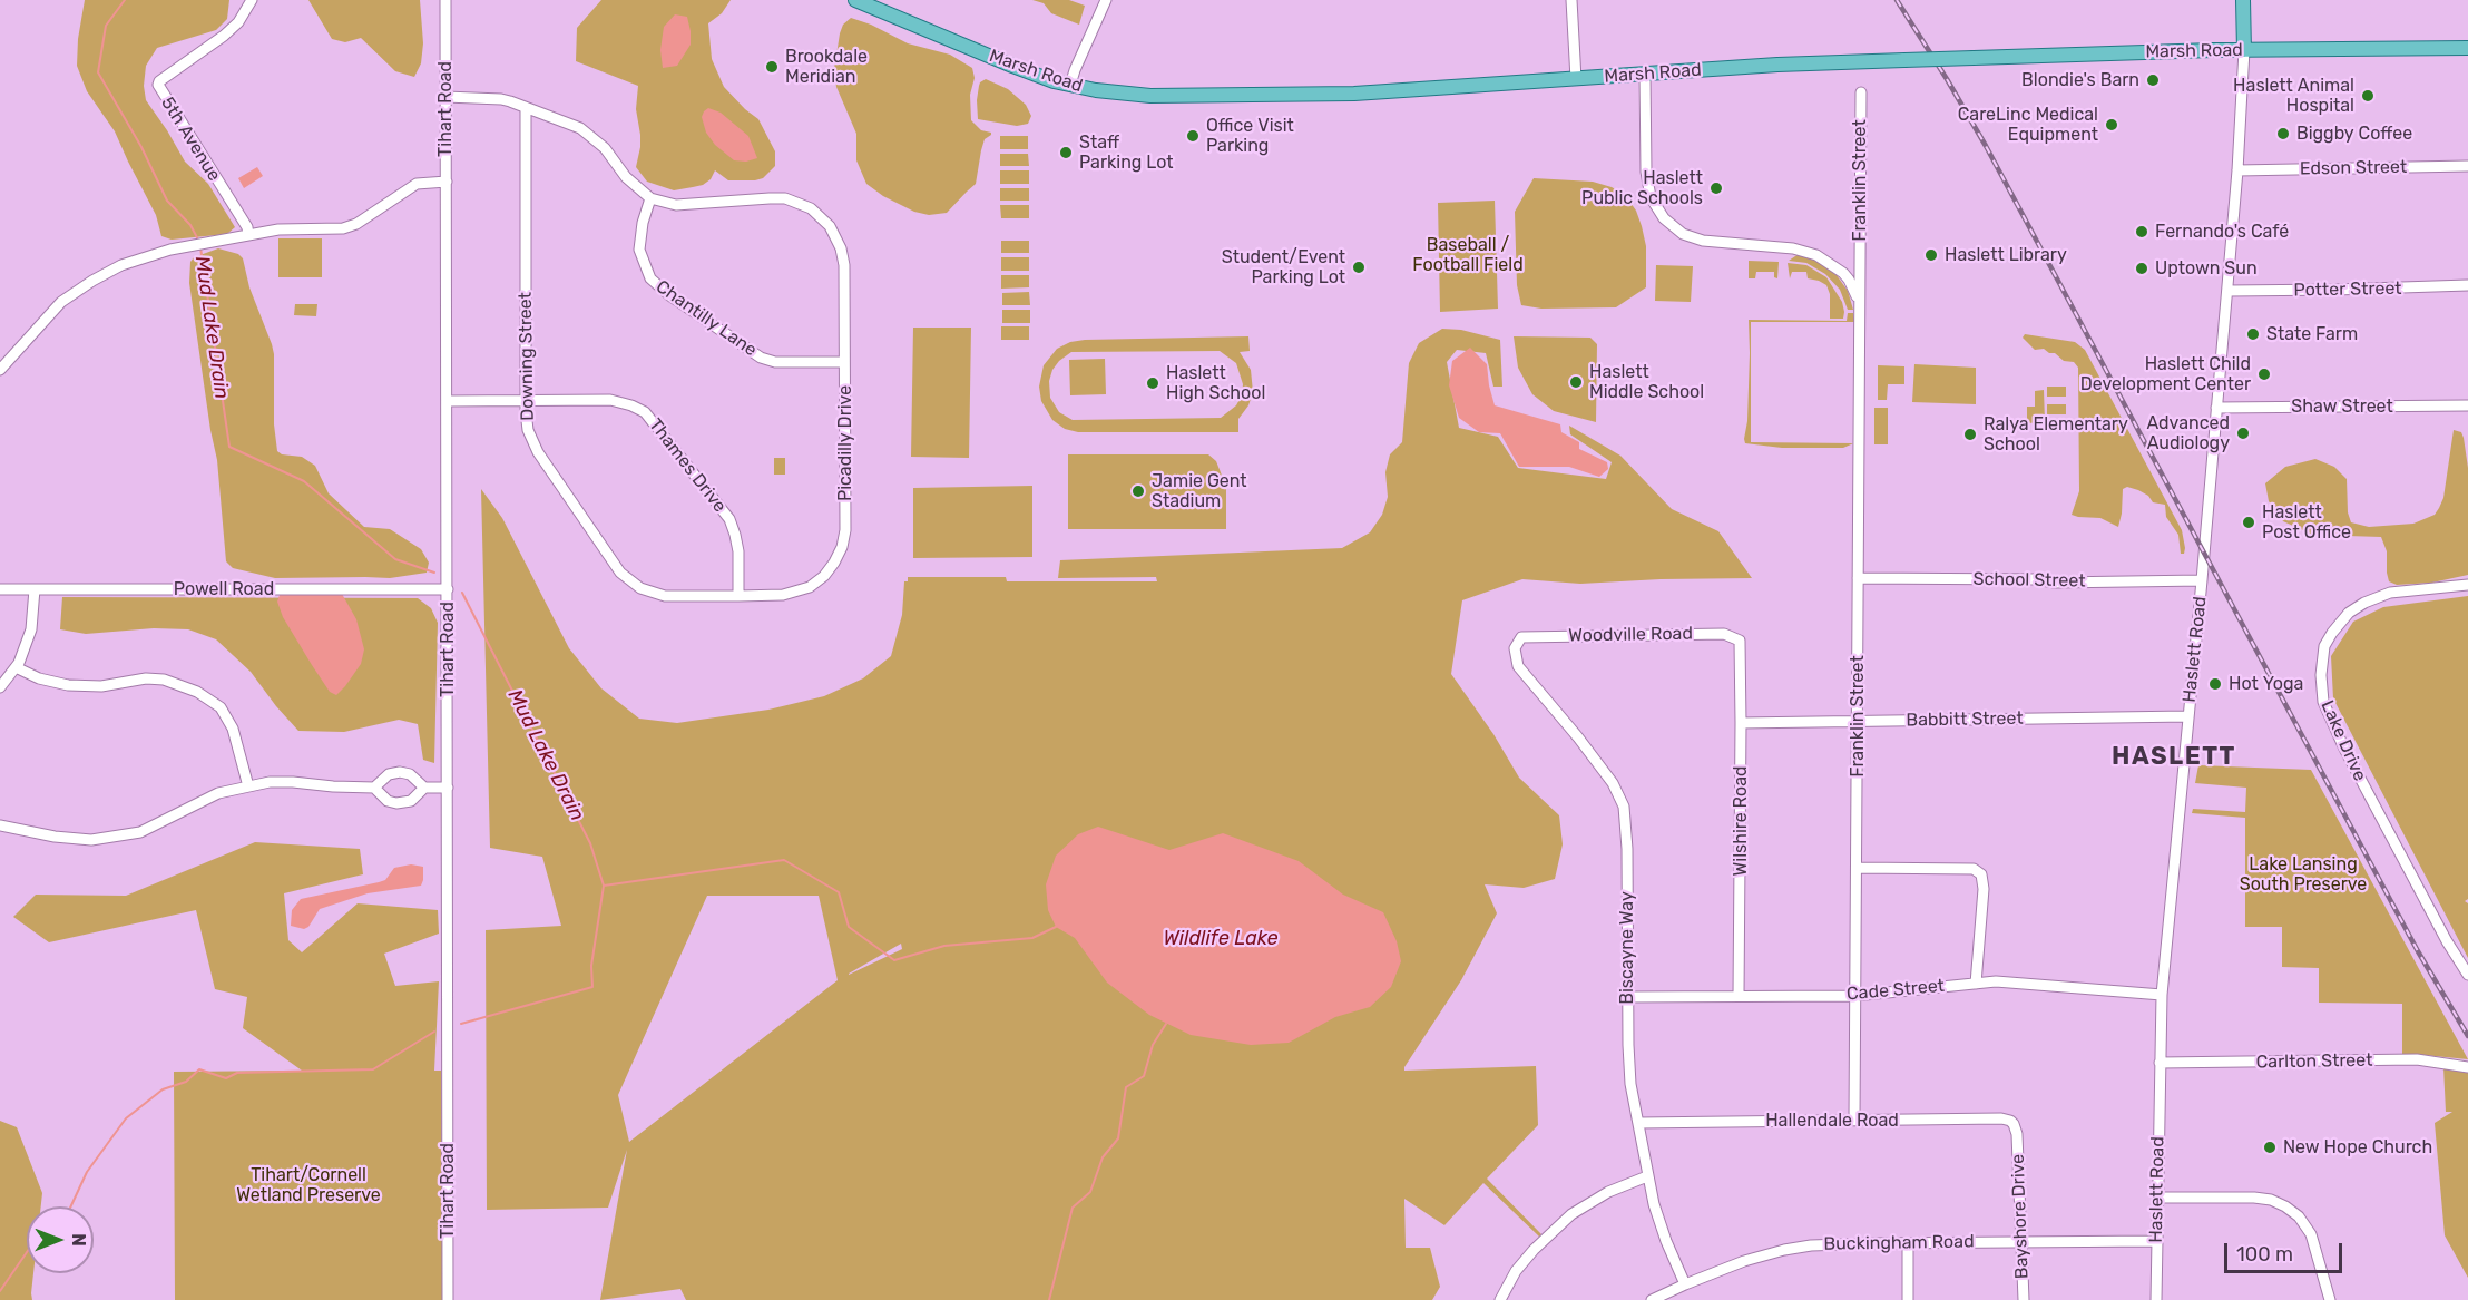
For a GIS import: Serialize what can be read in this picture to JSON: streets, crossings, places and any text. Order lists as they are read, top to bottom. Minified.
{"streets":{"main road":["Marsh Road","Haslett Road"],"street":["Tihart Road","5th Avenue","Edson Street","Franklin Street","Potter Street","Chantilly Lane","Downing Street","Shaw Street","Picadilly Drive","Thames Drive","School Street","Powell Road","Woodville Road","Babbitt Street","Lake Drive","Wilshire Road","Biscayne Way","Cade Street","Carlton Street","Hallendale Road","Bayshore Drive","Buckingham Road"]},"crossings":[["Marsh Road","Franklin Street"],["Marsh Road","Haslett Road"],["Tihart Road","Thames Drive"],["Tihart Road","Powell Road"],["Edson Street","Haslett Road"],["Franklin Street","School Street"],["Franklin Street","Babbitt Street"],["Franklin Street","Cade Street"],["Franklin Street","Hallendale Road"],["Potter Street","Haslett Road"],["Chantilly Lane","Picadilly Drive"],["Downing Street","Picadilly Drive"],["Downing Street","Thames Drive"],["Shaw Street","Haslett Road"],["Picadilly Drive","Thames Drive"],["School Street","Haslett Road"],["Woodville Road","Wilshire Road"],["Woodville Road","Biscayne Way"],["Haslett Road","Babbitt Street"],["Haslett Road","Cade Street"],["Haslett Road","Carlton Street"],["Haslett Road","Buckingham Road"],["Babbitt Street","Wilshire Road"],["Wilshire Road","Cade Street"],["Biscayne Way","Cade Street"],["Biscayne Way","Hallendale Road"],["Biscayne Way","Buckingham Road"],["Hallendale Road","Bayshore Drive"],["Bayshore Drive","Buckingham Road"]],"districts":["HASLETT"],"water":["Mud Lake Drain","Wildlife Lake"],"parks":["Baseball / Football Field","Lake Lansing South Preserve","Tihart/Cornell Wetland Preserve"],"places":["Brookdale Meridian","Blondie's Barn","Haslett Animal Hospital","CareLinc Medical Equipment","Biggby Coffee","Office Visit Parking","Staff Parking Lot","Haslett Public Schools","Fernando's Café","Haslett Library","Student/Event Parking Lot","Uptown Sun","State Farm","Haslett Child Development Center","Haslett Middle School","Haslett High School","Advanced Audiology","Ralya Elementary School","Jamie Gent Stadium","Haslett Post Office","Hot Yoga","New Hope Church"],"scale_bar":"100 m","north":"right"}
